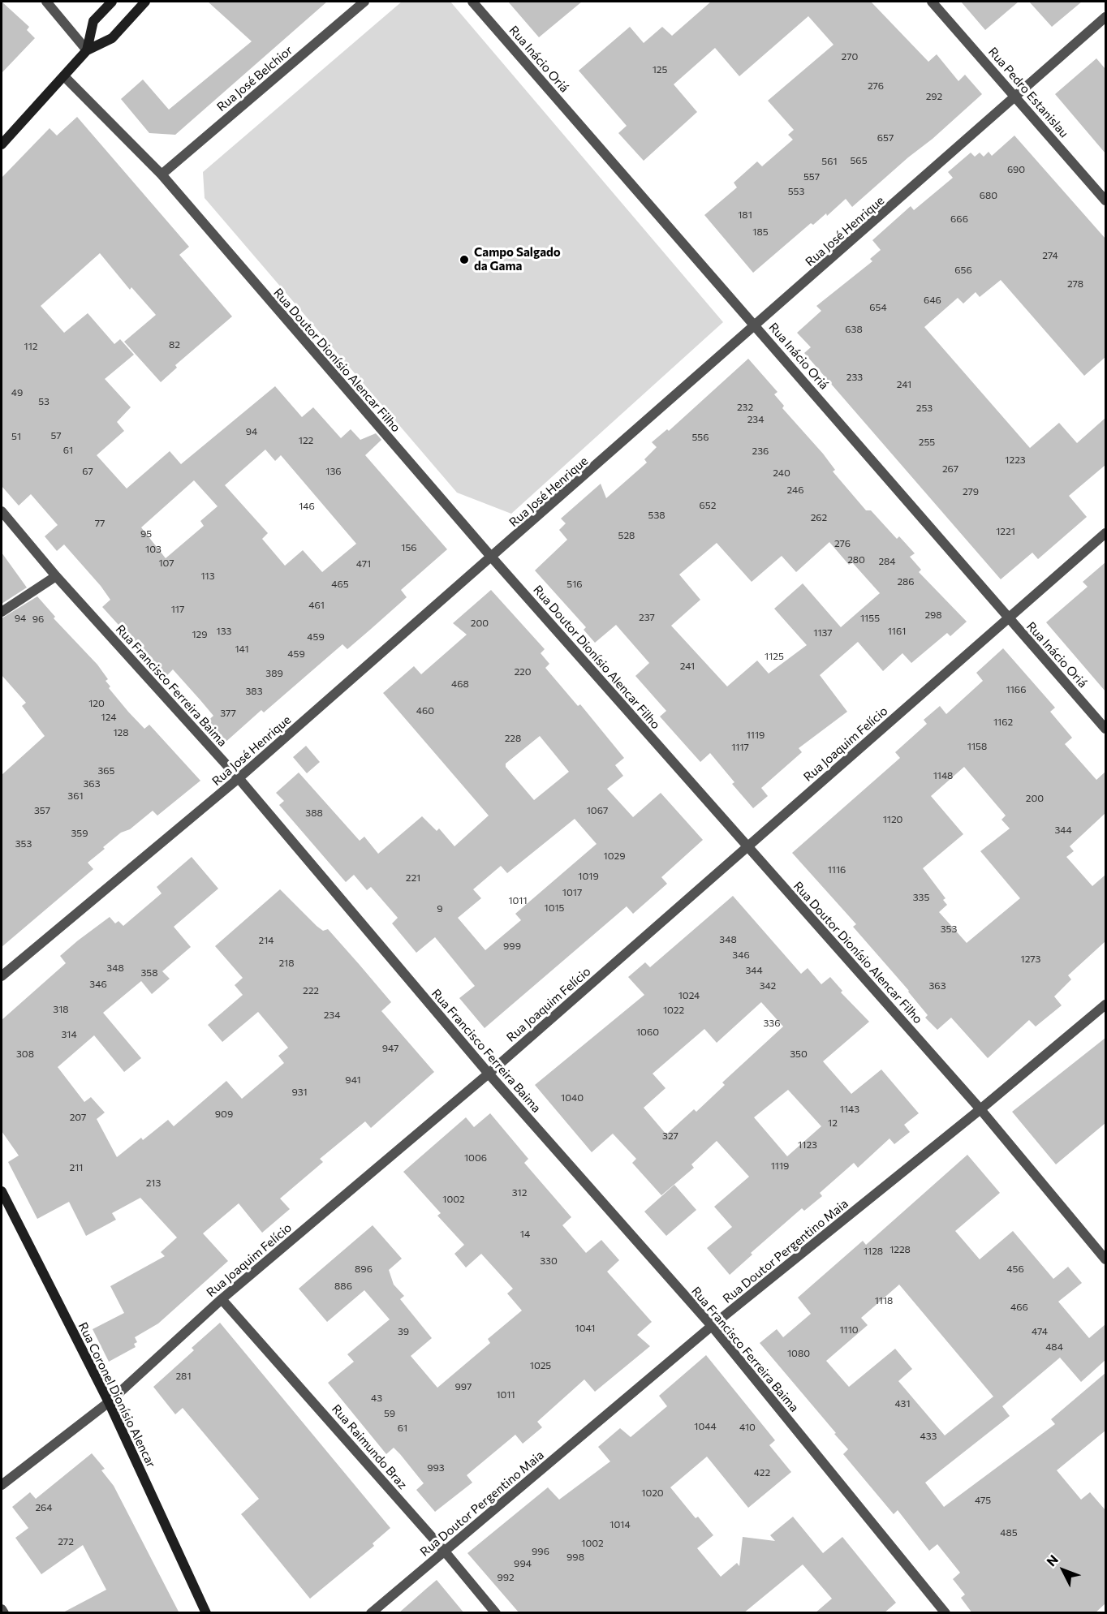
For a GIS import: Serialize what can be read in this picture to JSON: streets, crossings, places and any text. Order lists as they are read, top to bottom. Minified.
{"streets":{"main road":["Rua Coronel Dionísio Alencar"],"street":["Rua Inácio Oriá","Rua José Belchior","Rua Pedro Estanislau","Rua José Henrique","Rua Doutor Dionísio Alencar Filho","Rua Francisco Ferreira Baima","Rua Joaquim Felício","Rua Doutor Pergentino Maia","Rua Raimundo Braz"]},"crossings":[["Rua Inácio Oriá","Rua José Henrique"],["Rua Inácio Oriá","Rua Joaquim Felício"],["Rua José Belchior","Rua Doutor Dionísio Alencar Filho"],["Rua Pedro Estanislau","Rua José Henrique"],["Rua José Henrique","Rua Doutor Dionísio Alencar Filho"],["Rua José Henrique","Rua Francisco Ferreira Baima"],["Rua Doutor Dionísio Alencar Filho","Rua Joaquim Felício"],["Rua Doutor Dionísio Alencar Filho","Rua Doutor Pergentino Maia"],["Rua Francisco Ferreira Baima","Rua Joaquim Felício"],["Rua Francisco Ferreira Baima","Rua Doutor Pergentino Maia"],["Rua Joaquim Felício","Rua Coronel Dionísio Alencar"],["Rua Joaquim Felício","Rua Raimundo Braz"],["Rua Doutor Pergentino Maia","Rua Raimundo Braz"]],"places":["Campo Salgado da Gama"],"house_numbers":["270","125","276","292","657","565","561","690","557","553","680","181","666","185","274","656","278","646","654","638","82","112","233","241","49","53","232","253","234","94","57","51","556","122","255","61","236","1223","267","67","136","240","246","279","652","146","538","262","77","1221","95","528","276","156","103","280","284","107","471","113","286","465","516","461","117","298","237","94","1155","96","200","133","1161","1137","129","459","141","459","1125","241","220","389","468","1166","383","120","460","377","124","1162","128","1119","228","1158","1117","365","1148","363","361","200","357","1067","388","1120","344","359","353","1029","1116","1019","221","1017","335","1011","1015","9","353","348","214","999","346","1273","218","348","344","358","346","342","363","222","1024","318","1022","234","336","1060","314","947","308","350","941","931","1040","1143","909","207","12","327","1123","1006","1119","211","213","312","1002","14","1228","1128","330","896","456","886","1118","466","1041","1110","39","474","484","1080","1025","281","997","1011","43","431","59","1044","410","61","433","993","422","1020","475","264","1014","485","272","1002","996","998","994","992"],"north":"top left"}
